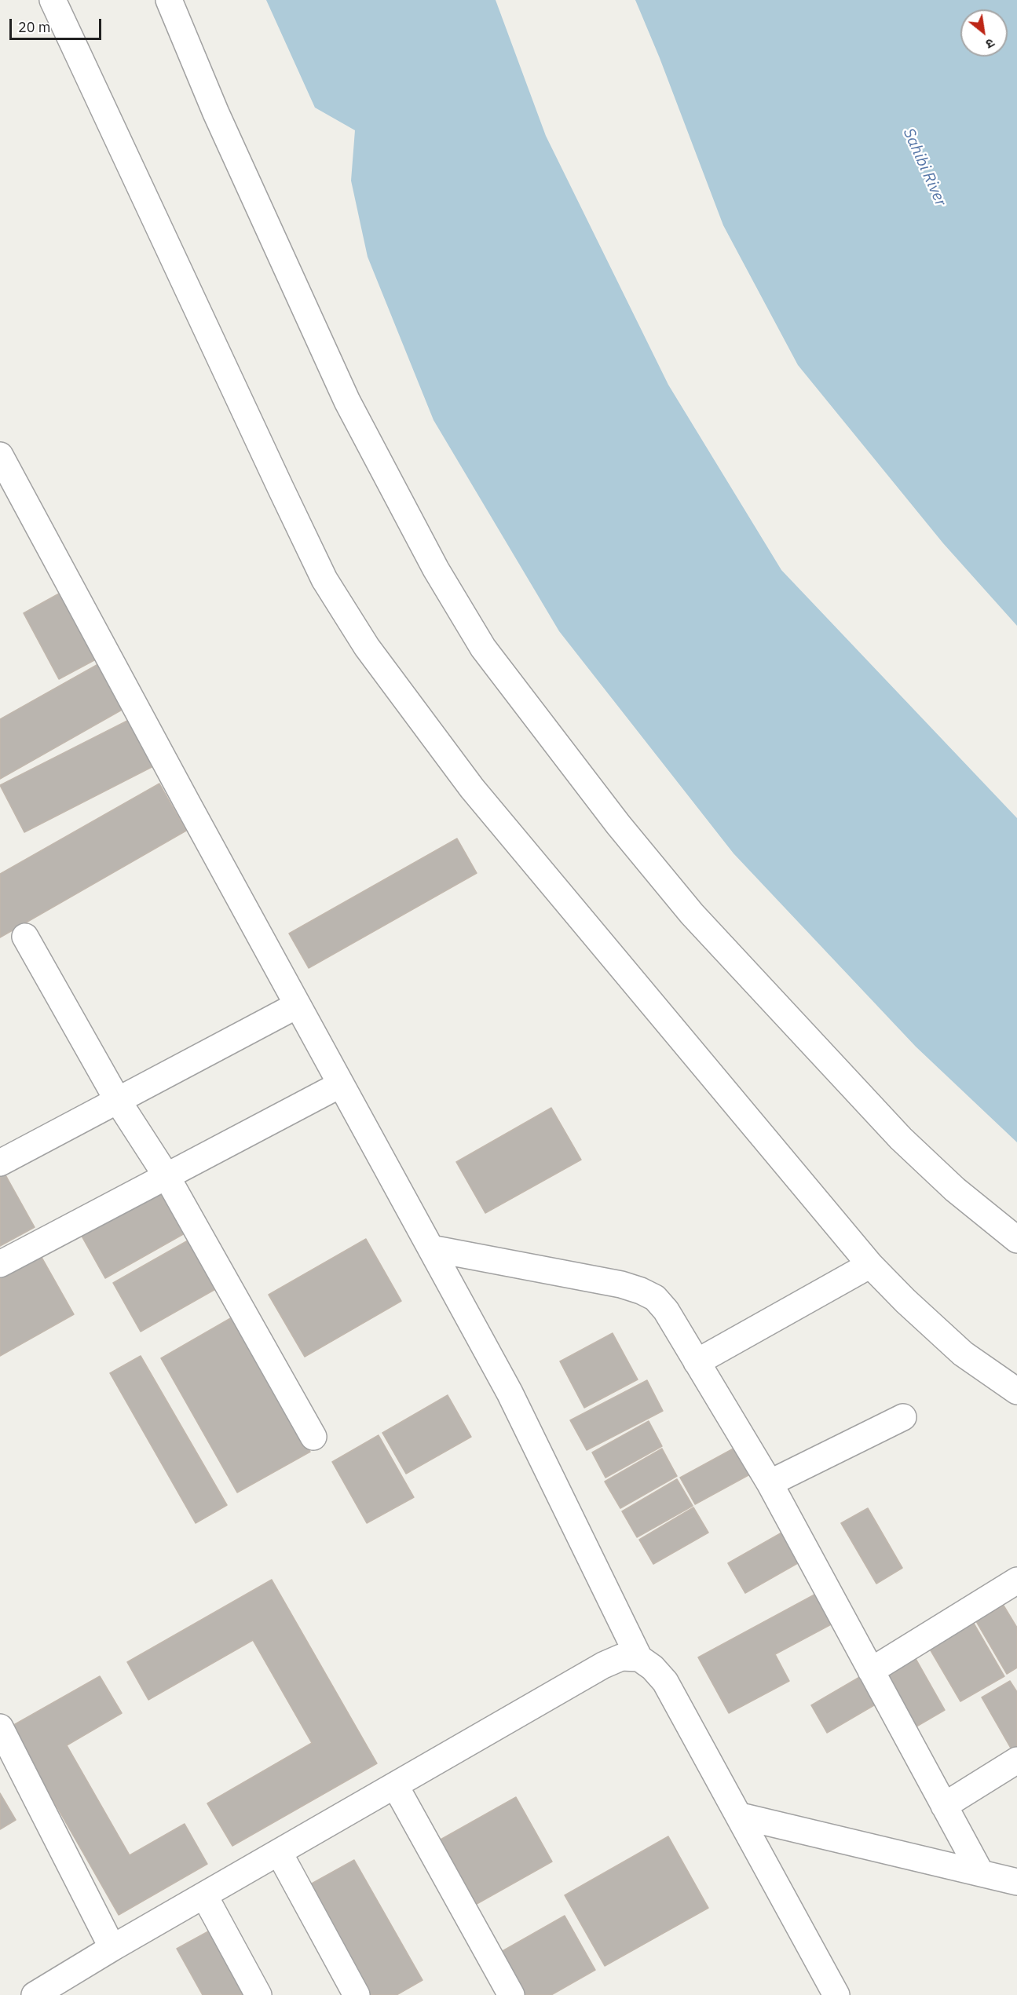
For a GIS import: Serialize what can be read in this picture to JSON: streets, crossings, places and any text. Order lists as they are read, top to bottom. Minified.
{"water":["Sahibi River"],"scale_bar":"20 m","north":"bottom right"}
